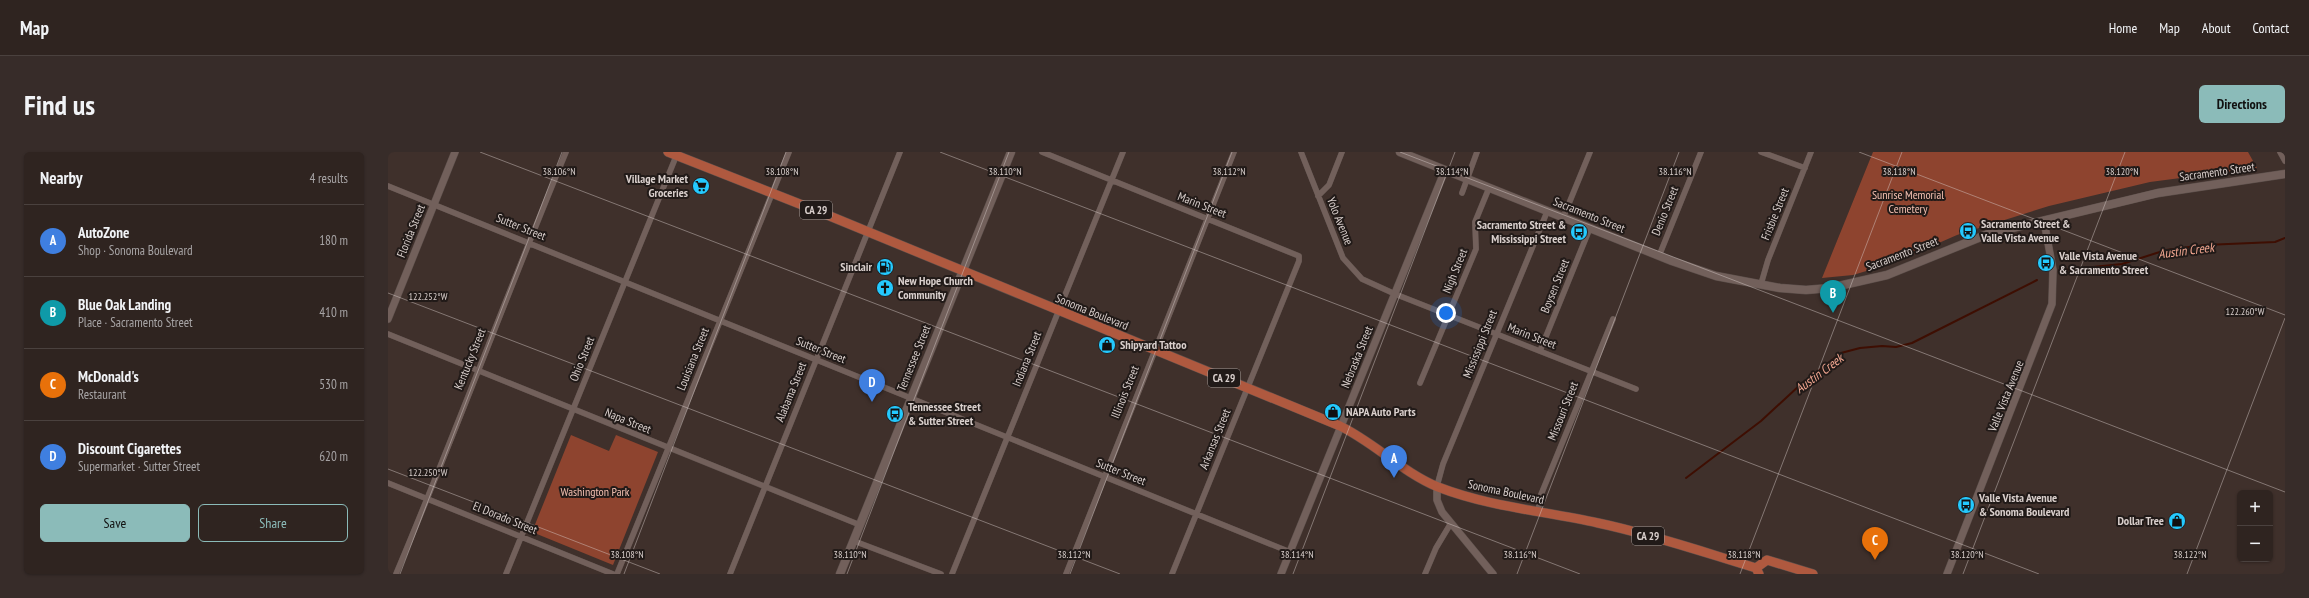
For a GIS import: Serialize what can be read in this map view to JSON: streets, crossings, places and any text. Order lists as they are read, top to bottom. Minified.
{"streets":{"main road":["Sacramento Street","CA 29","Sonoma Boulevard","Tennessee Street"],"street":["Marin Street","Denio Street","Frisbie Street","Yolo Avenue","Sutter Street","Florida Street","Nigh Street","Boysen Street","Mississippi Street","Nebraska Street","Kentucky Street","Ohio Street","Louisiana Street","Indiana Street","Alabama Street","Illinois Street","Valle Vista Avenue","Missouri Street","Napa Street","Arkansas Street","El Dorado Street"]},"crossings":[["Sacramento Street","Denio Street"],["Sacramento Street","Frisbie Street"],["Sacramento Street","Nigh Street"],["Sacramento Street","Boysen Street"],["Sacramento Street","Mississippi Street"],["Sacramento Street","Nebraska Street"],["Sacramento Street","Valle Vista Avenue"],["Marin Street","Yolo Avenue"],["Marin Street","Nigh Street"],["Marin Street","Boysen Street"],["Marin Street","Mississippi Street"],["Marin Street","Nebraska Street"],["Marin Street","Indiana Street"],["Marin Street","Illinois Street"],["Marin Street","Missouri Street"],["Marin Street","Arkansas Street"],["Sutter Street","Florida Street"],["Sutter Street","Nebraska Street"],["Sutter Street","Tennessee Street"],["Sutter Street","Kentucky Street"],["Sutter Street","Ohio Street"],["Sutter Street","Louisiana Street"],["Sutter Street","Indiana Street"],["Sutter Street","Alabama Street"],["Sutter Street","Illinois Street"],["Sutter Street","Arkansas Street"],["Sonoma Boulevard","Mississippi Street"],["Sonoma Boulevard","Nebraska Street"],["Sonoma Boulevard","Tennessee Street"],["Sonoma Boulevard","Ohio Street"],["Sonoma Boulevard","Louisiana Street"],["Sonoma Boulevard","Indiana Street"],["Sonoma Boulevard","Alabama Street"],["Sonoma Boulevard","Illinois Street"],["Sonoma Boulevard","Missouri Street"],["Sonoma Boulevard","Arkansas Street"],["Tennessee Street","Napa Street"],["Kentucky Street","Napa Street"],["Kentucky Street","El Dorado Street"],["Ohio Street","Napa Street"],["Ohio Street","El Dorado Street"],["Louisiana Street","Napa Street"],["Alabama Street","Napa Street"]],"water":["Austin Creek"],"parks":["Sunrise Memorial Cemetery","Washington Park"],"places":{"supermarket":["Village Market Groceries"],"bus stop":["Sacramento Street & Valle Vista Avenue","Sacramento Street & Mississippi Street","Valle Vista Avenue & Sacramento Street","Tennessee Street & Sutter Street","Valle Vista Avenue & Sonoma Boulevard"],"fuel station":["Sinclair"],"church":["New Hope Church Community"],"shop":["Shipyard Tattoo","NAPA Auto Parts","Dollar Tree"]},"page":{"header":"Map","nav":["Home","Map","About","Contact"],"buttons":["Directions",["Save","Share"]],"title":"Find us","heading":["Nearby","4 results"],"list":[{"mark":"A","name":"AutoZone","note":"Shop · Sonoma Boulevard","value":"180 m"},{"mark":"B","name":"Blue Oak Landing","note":"Place · Sacramento Street","value":"410 m"},{"mark":"C","name":"McDonald's","note":"Restaurant","value":"530 m"},{"mark":"D","name":"Discount Cigarettes","note":"Supermarket · Sutter Street","value":"620 m"}],"pins":["B","D","A","C"],"map_buttons":["+","−"]},"coordinates":["38.120°N","38.106°N","38.108°N","38.110°N","38.112°N","38.114°N","38.116°N","38.118°N","122.252°W","122.260°W","122.250°W","38.122°N"]}
